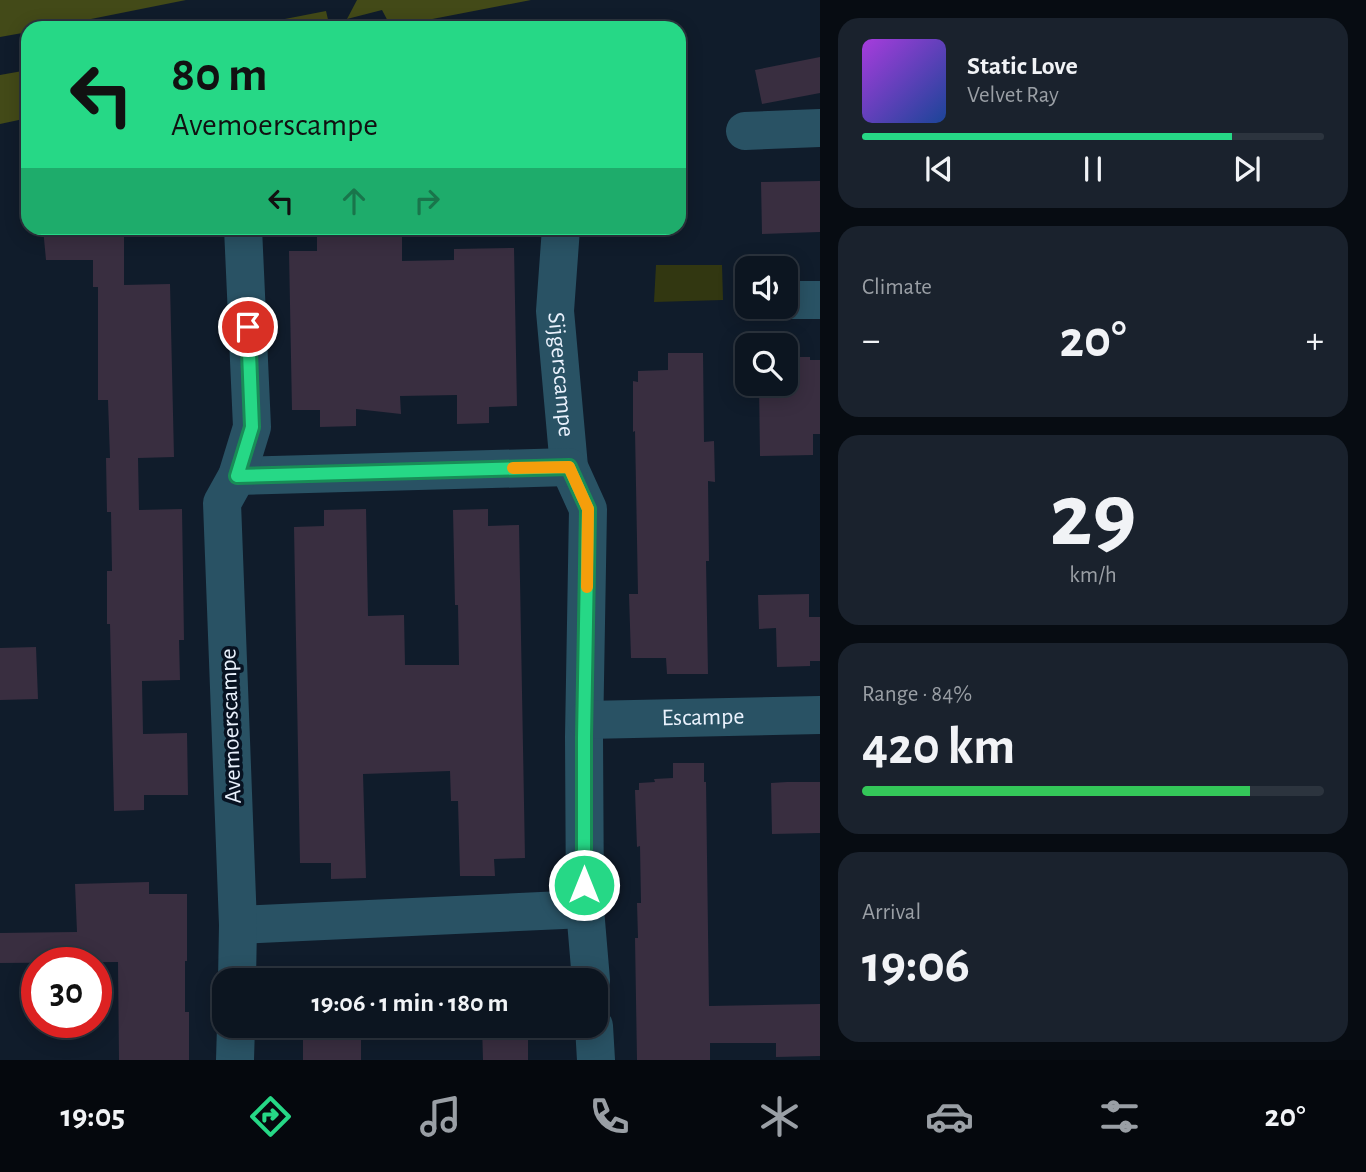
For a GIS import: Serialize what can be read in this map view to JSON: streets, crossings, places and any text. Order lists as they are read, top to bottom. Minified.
{"streets":{"street":["Sijgerscampe","Escampe","Avemoerscampe"]},"crossings":[["Sijgerscampe","Escampe"]],"page":{"turn":["80 m","Avemoerscampe"],"song":["Static Love","Velvet Ray"],"tile":["Climate",["29","km/h"],["Range · 84%","420 km"],["Arrival","19:06"]],"heat":["−","20°","+"],"limit":"30","trip":"19:06 · 1 min · 180 m","tabs":["19:05","20°"]}}
